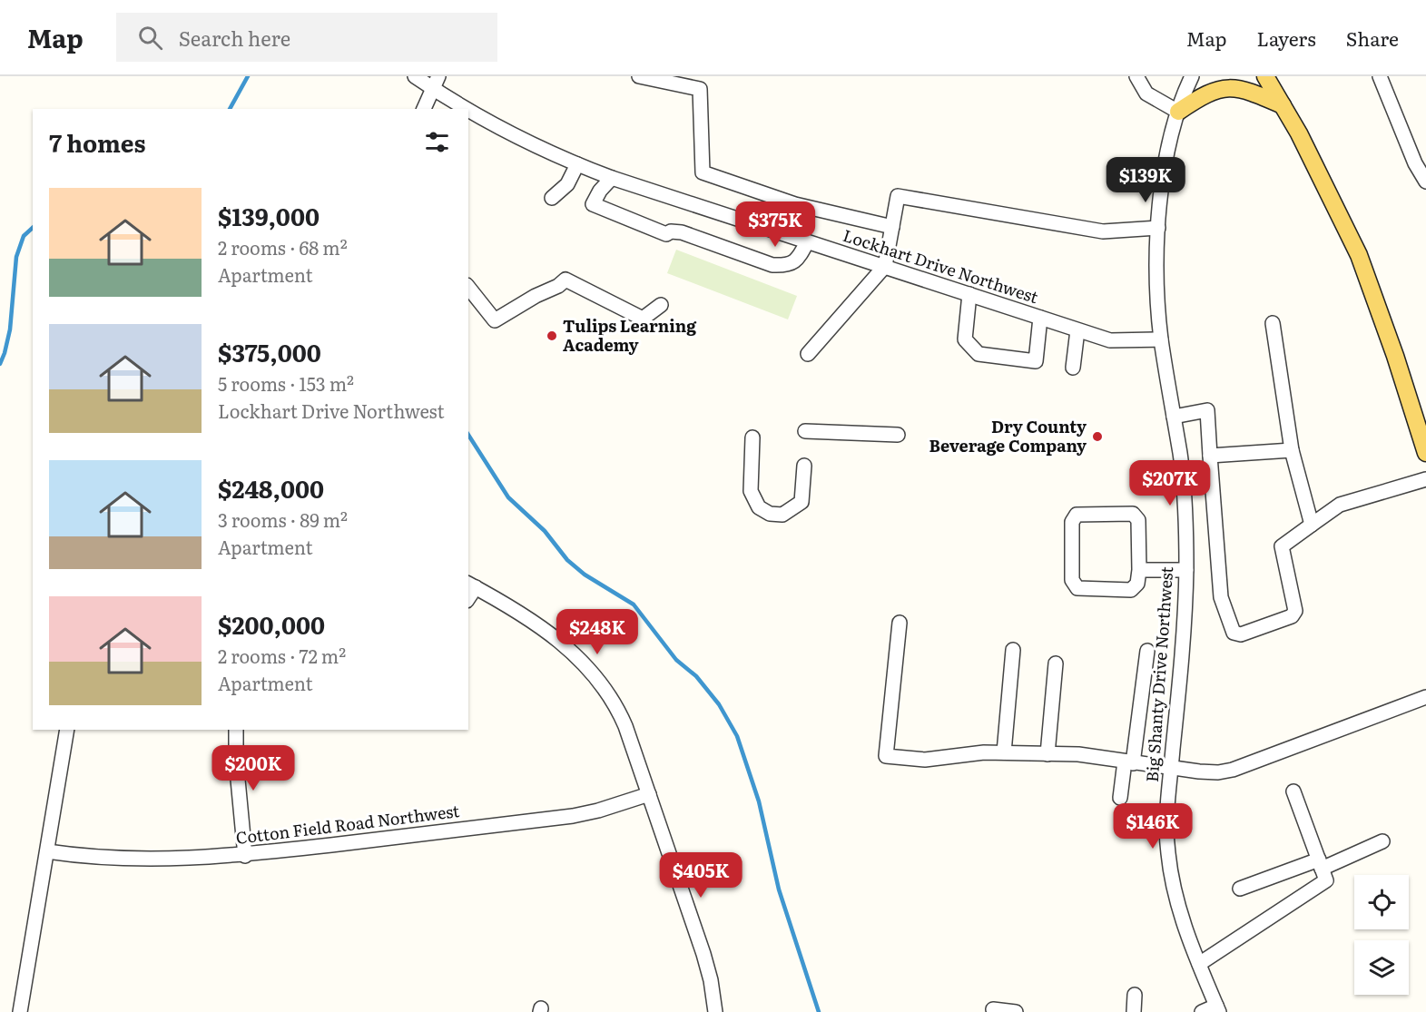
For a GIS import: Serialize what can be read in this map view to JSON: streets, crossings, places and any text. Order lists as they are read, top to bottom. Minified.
{"streets":{"street":["Lockhart Drive Northwest","Big Shanty Drive Northwest","Cotton Field Road Northwest"]},"crossings":[["Lockhart Drive Northwest","Big Shanty Drive Northwest"]],"places":["Tulips Learning Academy","Dry County Beverage Company"],"page":{"header":"Map","search":"Search here","nav":["Map","Layers","Share"],"heading":"7 homes","price":["$139K","$375K","$207K","$248K","$200K","$146K","$405K"],"list":[{"name":"$139,000","note":"2 rooms · 68 m² · Apartment"},{"name":"$375,000","note":"5 rooms · 153 m² · Lockhart Drive Northwest"},{"name":"$248,000","note":"3 rooms · 89 m² · Apartment"},{"name":"$200,000","note":"2 rooms · 72 m² · Apartment"}]}}
